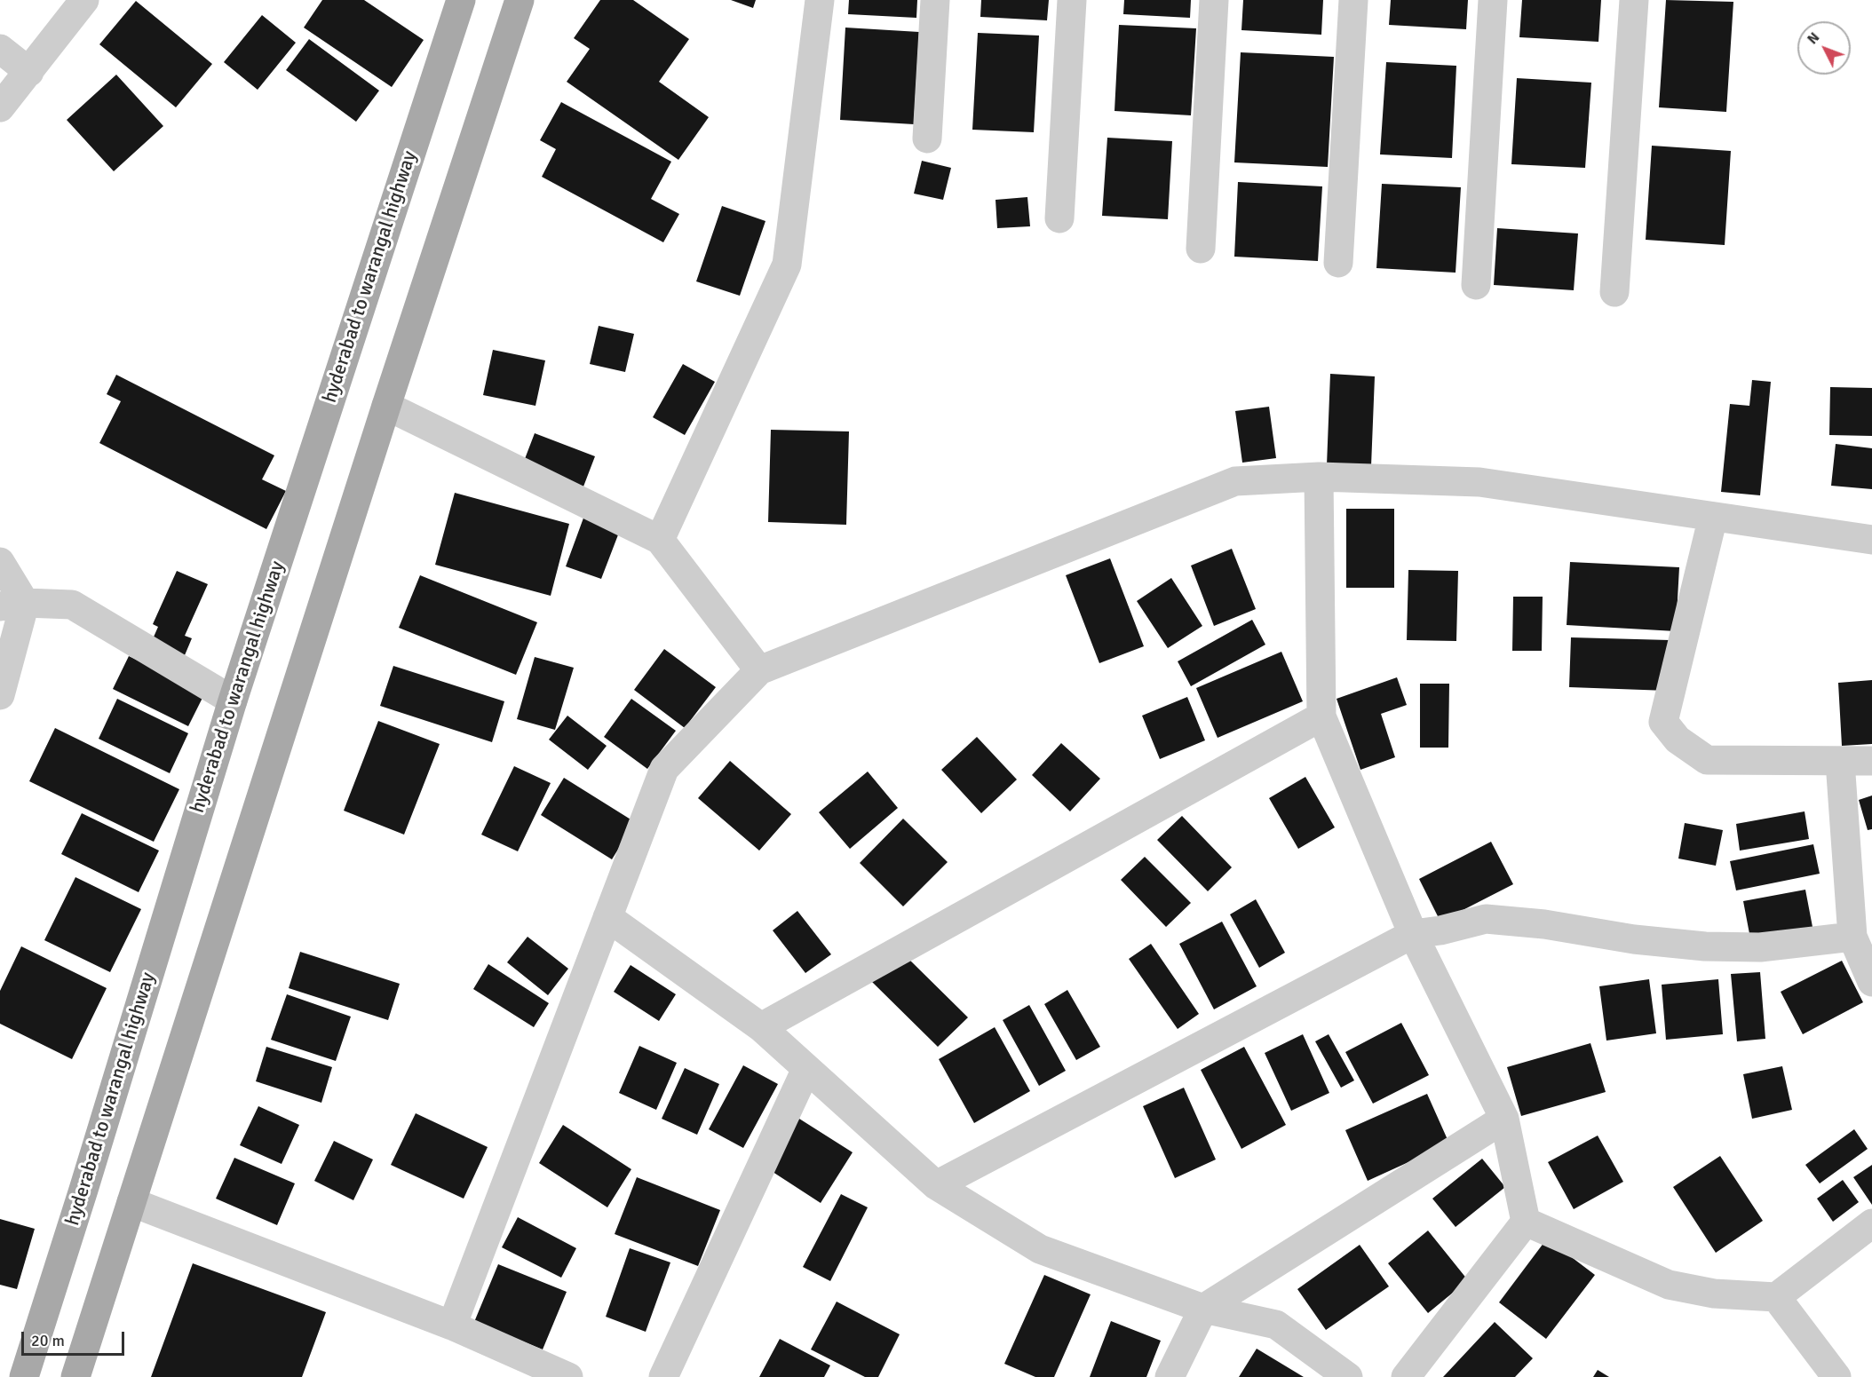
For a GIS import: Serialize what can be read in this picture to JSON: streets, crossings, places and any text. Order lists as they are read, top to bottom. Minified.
{"streets":{"main road":["hyderabad to warangal highway"]},"scale_bar":"20 m","north":"top left"}
